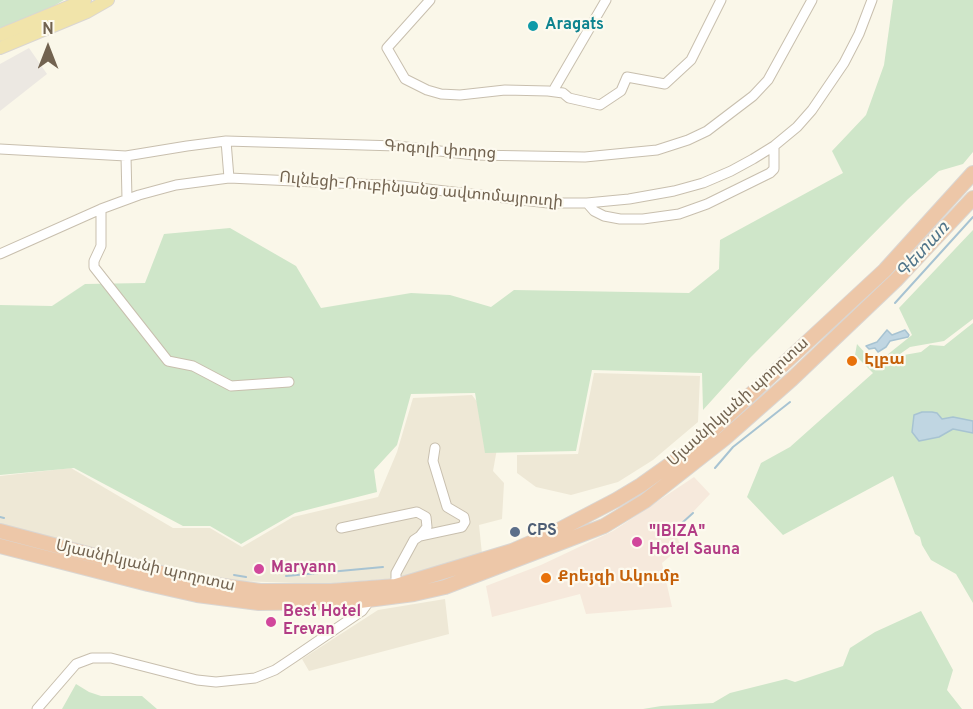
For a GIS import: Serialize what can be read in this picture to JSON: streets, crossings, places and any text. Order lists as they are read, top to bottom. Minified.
{"streets":{"highway":["Մյասնիկյանի պողոտա"],"street":["Գոգոլի փողոց","Ուլնեցի-Ռուբինյանց ավտոմայրուղի"]},"water":["Գետառ"],"places":["Aragats","Էլբա","CPS","\"IBIZA\" Hotel Sauna","Maryann","Քրեյզի Ակումբ","Best Hotel Erevan"],"north":"top"}
